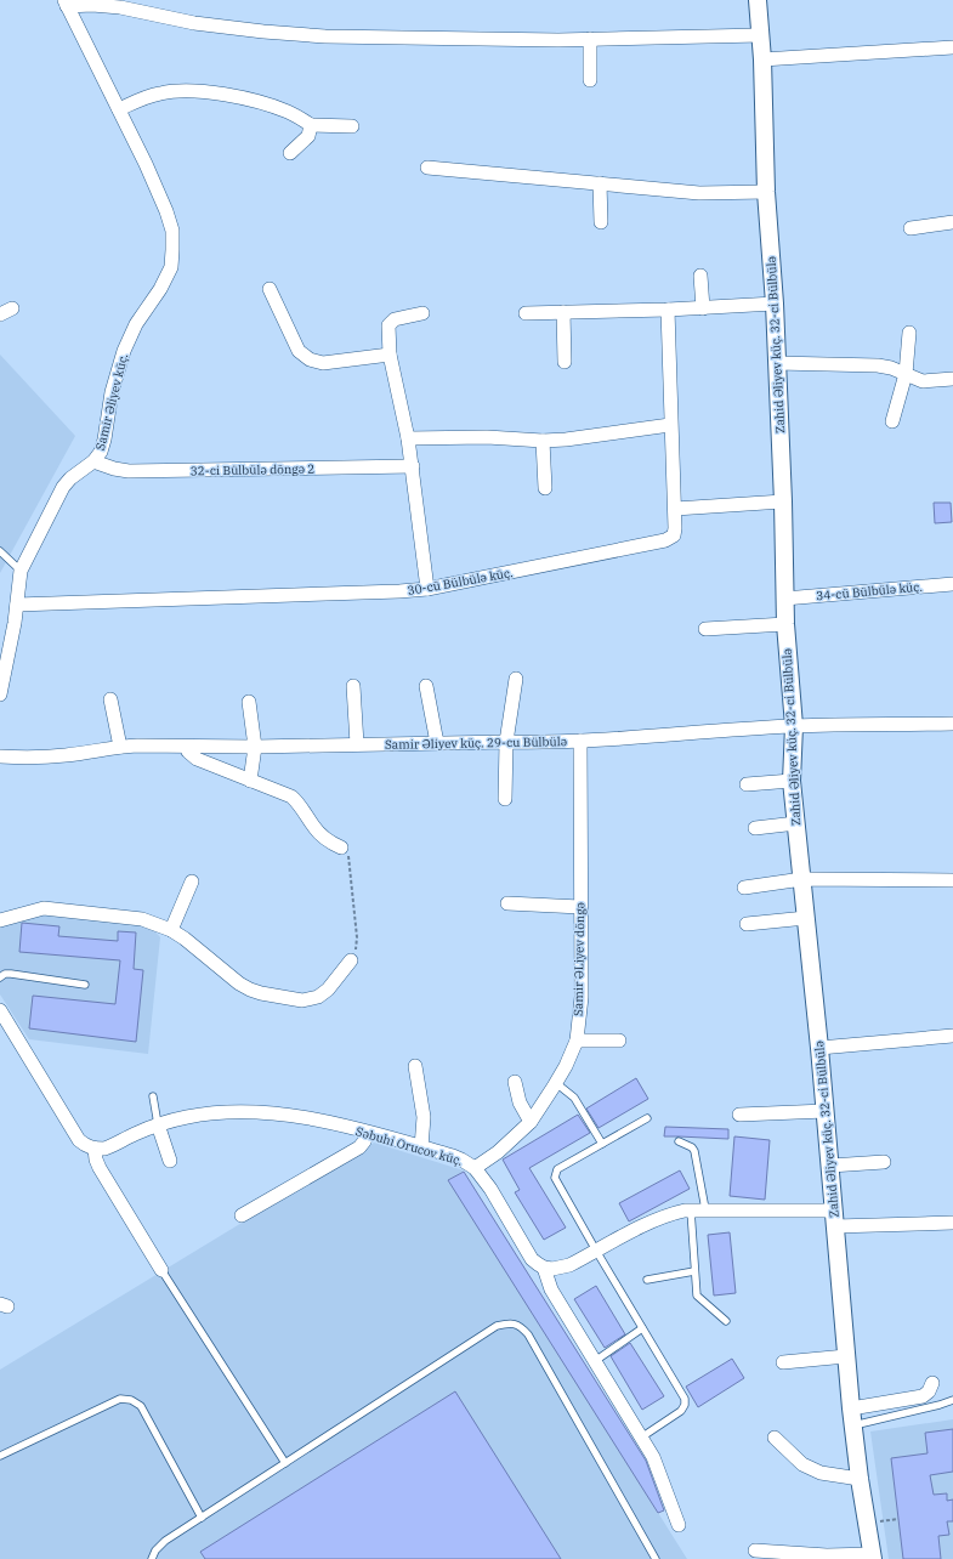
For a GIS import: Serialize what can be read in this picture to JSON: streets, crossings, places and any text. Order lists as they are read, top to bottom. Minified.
{"streets":{"street":["Zahid Əliyev küç. 32-ci Bülbülə","Samir Əliyev küç.","32-ci Bülbülə döngə 2","30-cü Bülbülə küç.","34-cü Bülbülə küç.","Samir Əliyev küç. 29-cu Bülbülə","Samir ƏLiyev döngə","Səbuhi Orucov küç."]},"crossings":[["Zahid Əliyev küç. 32-ci Bülbülə","34-cü Bülbülə küç."],["Zahid Əliyev küç. 32-ci Bülbülə","Samir Əliyev küç. 29-cu Bülbülə"],["Samir Əliyev küç.","32-ci Bülbülə döngə 2"],["Samir Əliyev küç.","30-cü Bülbülə küç."],["Samir Əliyev küç. 29-cu Bülbülə","Samir ƏLiyev döngə"],["Samir ƏLiyev döngə","Səbuhi Orucov küç."]]}
